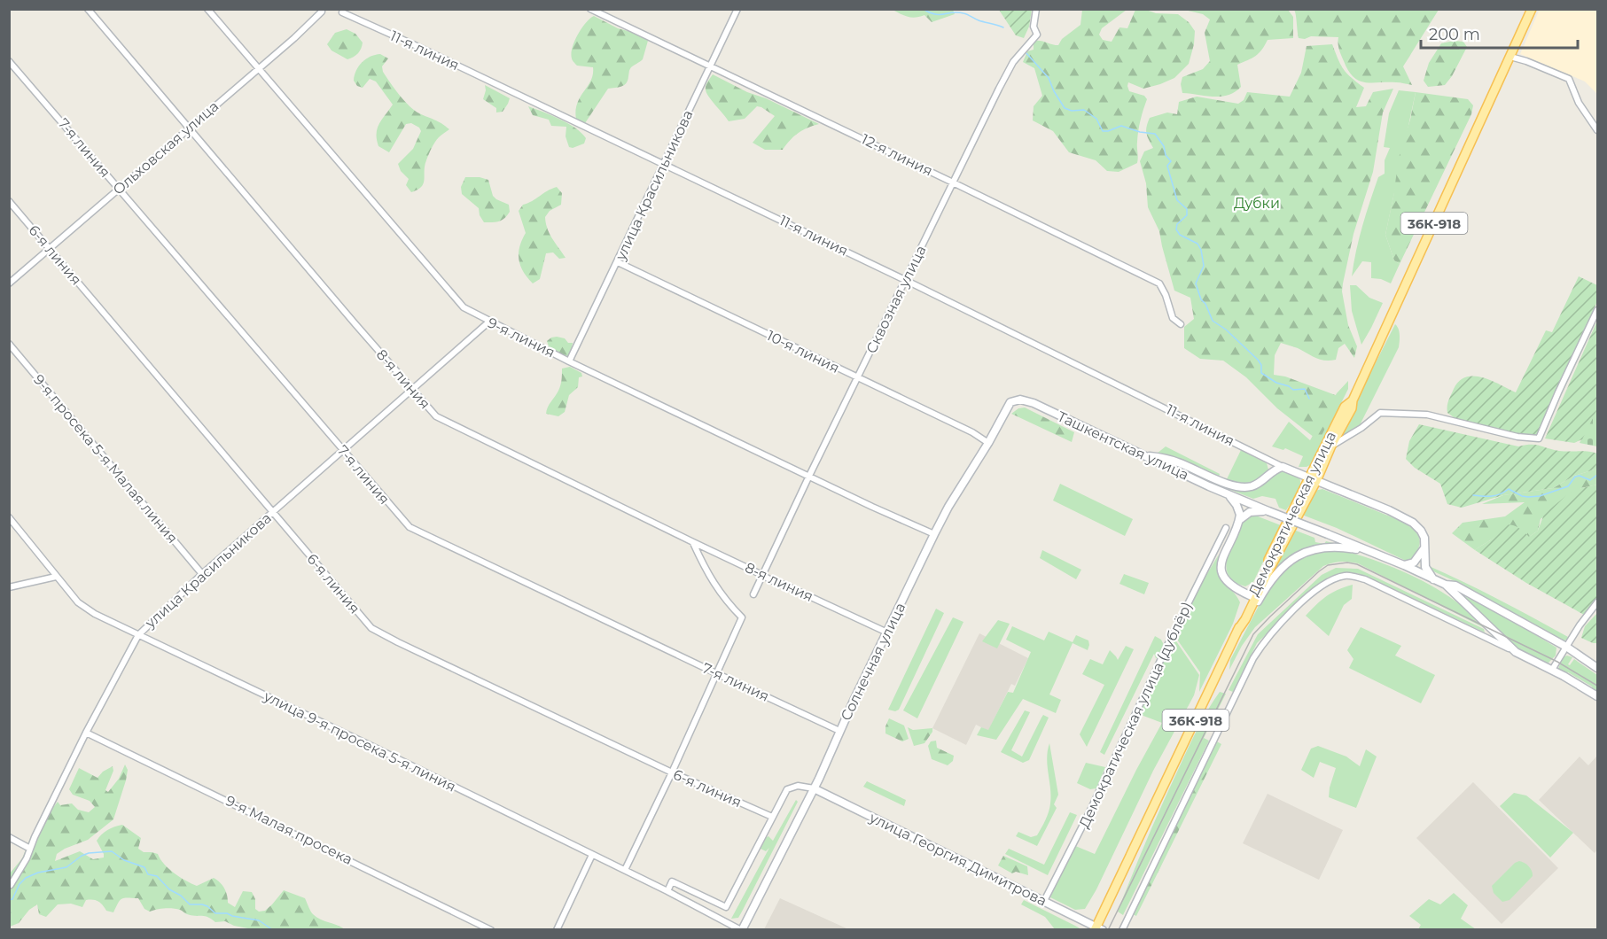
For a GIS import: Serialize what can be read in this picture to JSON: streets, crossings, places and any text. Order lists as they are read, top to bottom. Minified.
{"streets":{"main road":["36К-918","Ташкентская улица","Демократическая улица","Солнечная улица","улица Георгия Димитрова"],"street":["11-я линия","7-я линия","Ольховская улица","12-я линия","улица Красильникова","6-я линия","Сквозная улица","9-я линия","10-я линия","8-я линия","9-я просека 5-я Малая линия","Демократическая улица (дублёр)","улица 9-я просека 5-я линия","9-я Малая просека"]},"crossings":[["11-я линия","улица Красильникова"],["11-я линия","Сквозная улица"],["7-я линия","Ольховская улица"],["7-я линия","улица Красильникова"],["7-я линия","Солнечная улица"],["Ольховская улица","6-я линия"],["Ольховская улица","9-я линия"],["Ольховская улица","8-я линия"],["12-я линия","улица Красильникова"],["12-я линия","Сквозная улица"],["улица Красильникова","6-я линия"],["улица Красильникова","9-я линия"],["улица Красильникова","10-я линия"],["улица Красильникова","8-я линия"],["улица Красильникова","9-я просека 5-я Малая линия"],["улица Красильникова","улица 9-я просека 5-я линия"],["улица Красильникова","9-я Малая просека"],["Сквозная улица","9-я линия"],["Сквозная улица","10-я линия"],["Сквозная улица","8-я линия"],["9-я линия","Солнечная улица"],["10-я линия","Солнечная улица"],["8-я линия","Солнечная улица"],["Ташкентская улица","Солнечная улица"],["Демократическая улица","улица Георгия Димитрова"],["Солнечная улица","улица 9-я просека 5-я линия"],["Солнечная улица","улица Георгия Димитрова"],["Демократическая улица (дублёр)","улица Георгия Димитрова"]],"parks":["Дубки"],"scale_bar":"200 m"}
